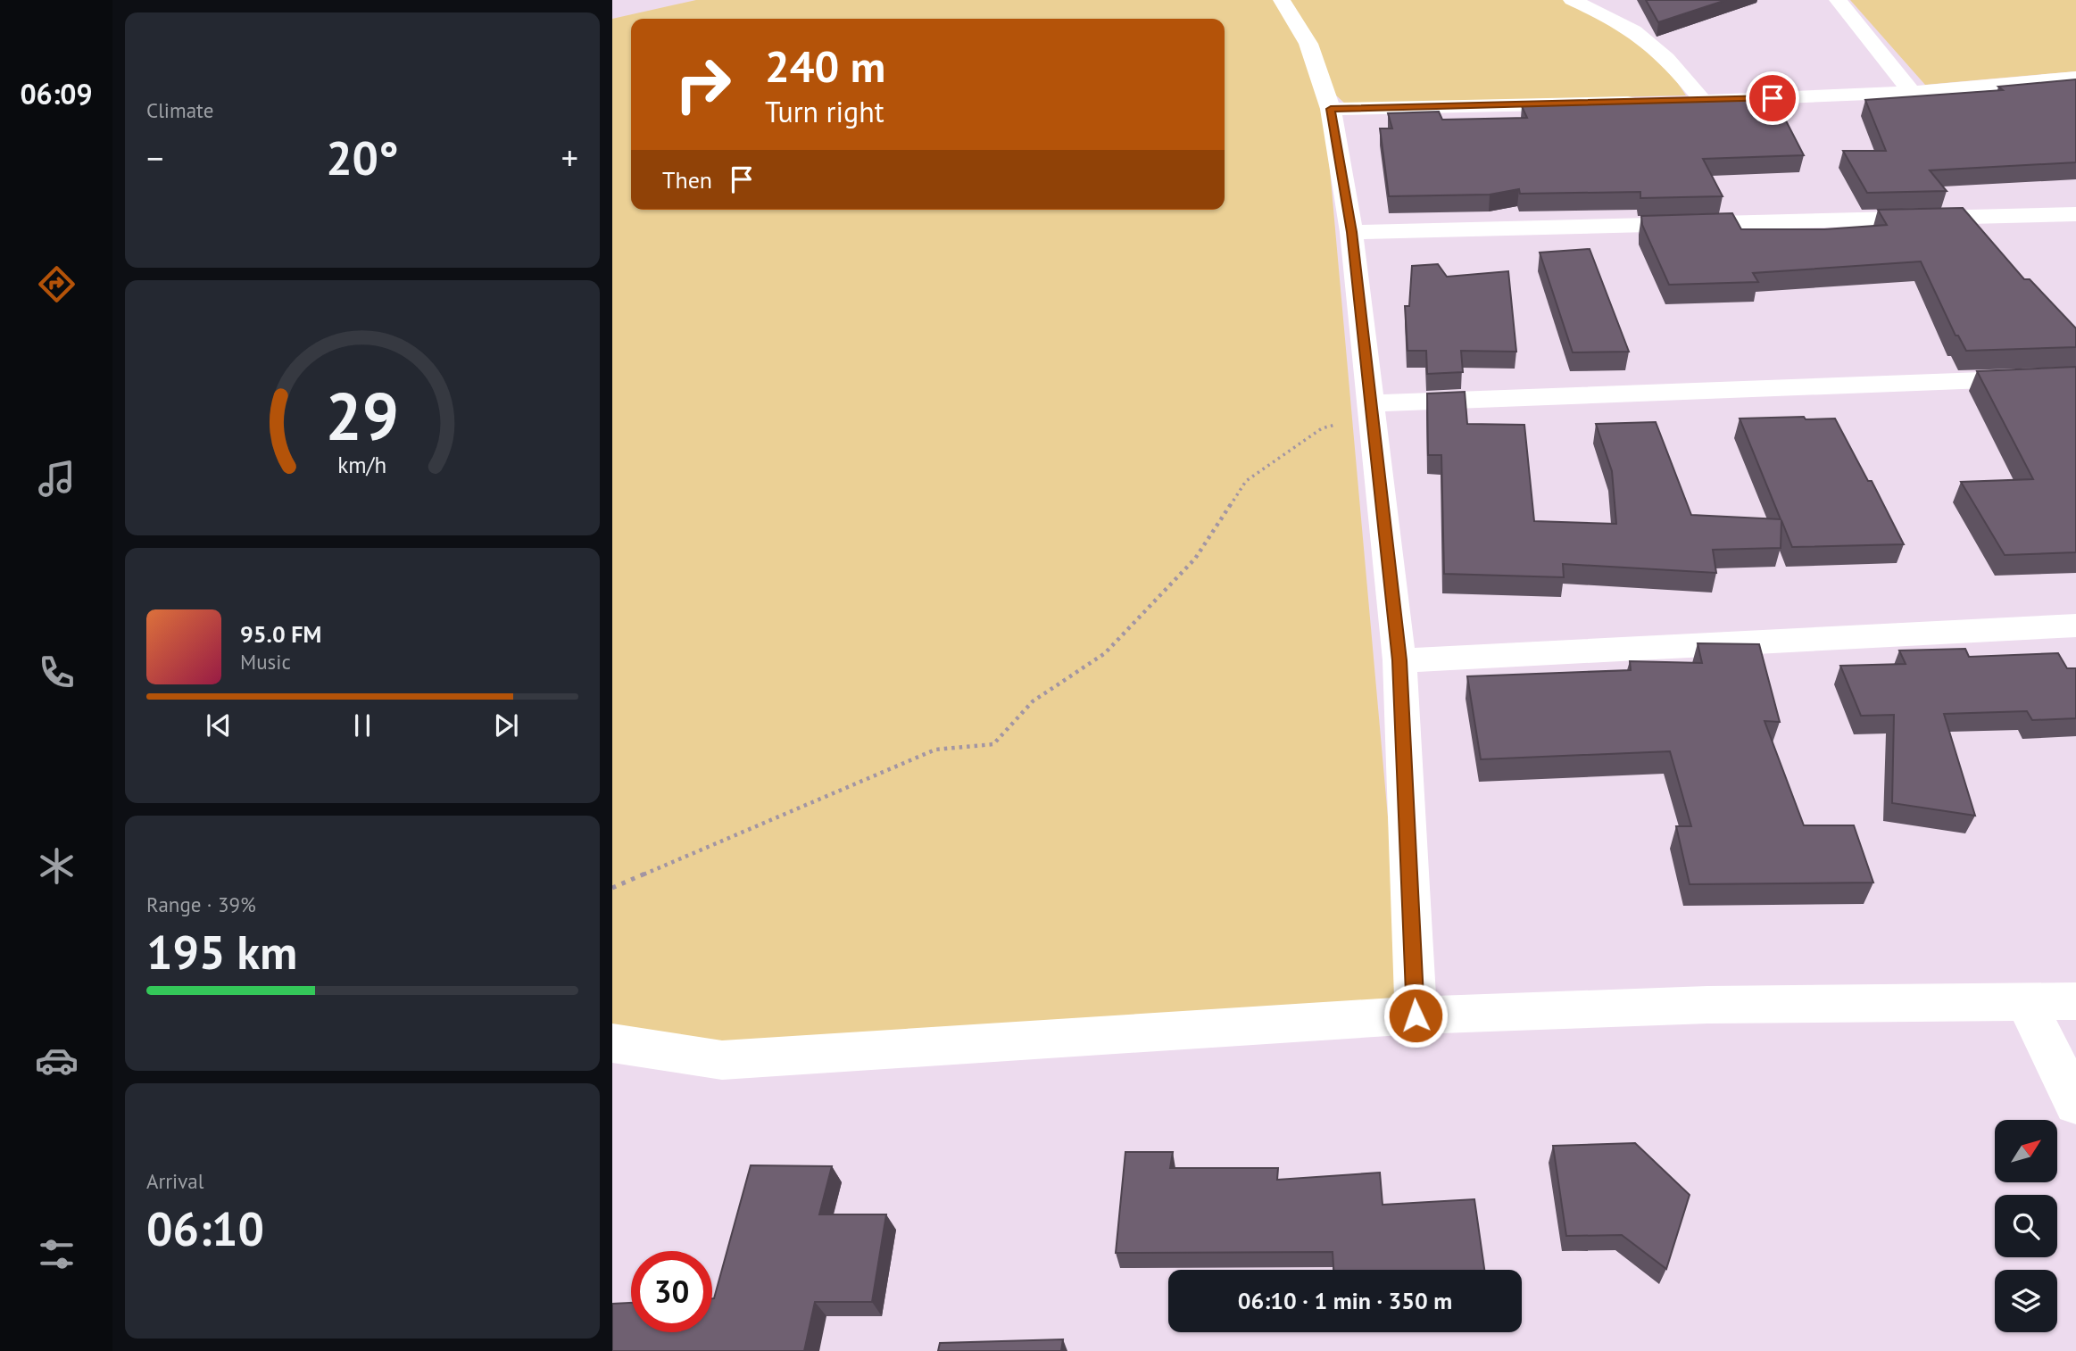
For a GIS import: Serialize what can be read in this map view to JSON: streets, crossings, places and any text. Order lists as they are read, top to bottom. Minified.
{"north":"top right","page":{"tabs":"06:09","tile":["Climate",["Range · 39%","195 km"],["Arrival","06:10"]],"turn":["240 m","Turn right"],"heat":["−","20°","+"],"then":"Then","song":["95.0 FM","Music"],"limit":"30","trip":"06:10 · 1 min · 350 m","gauge":["29","km/h"]}}
